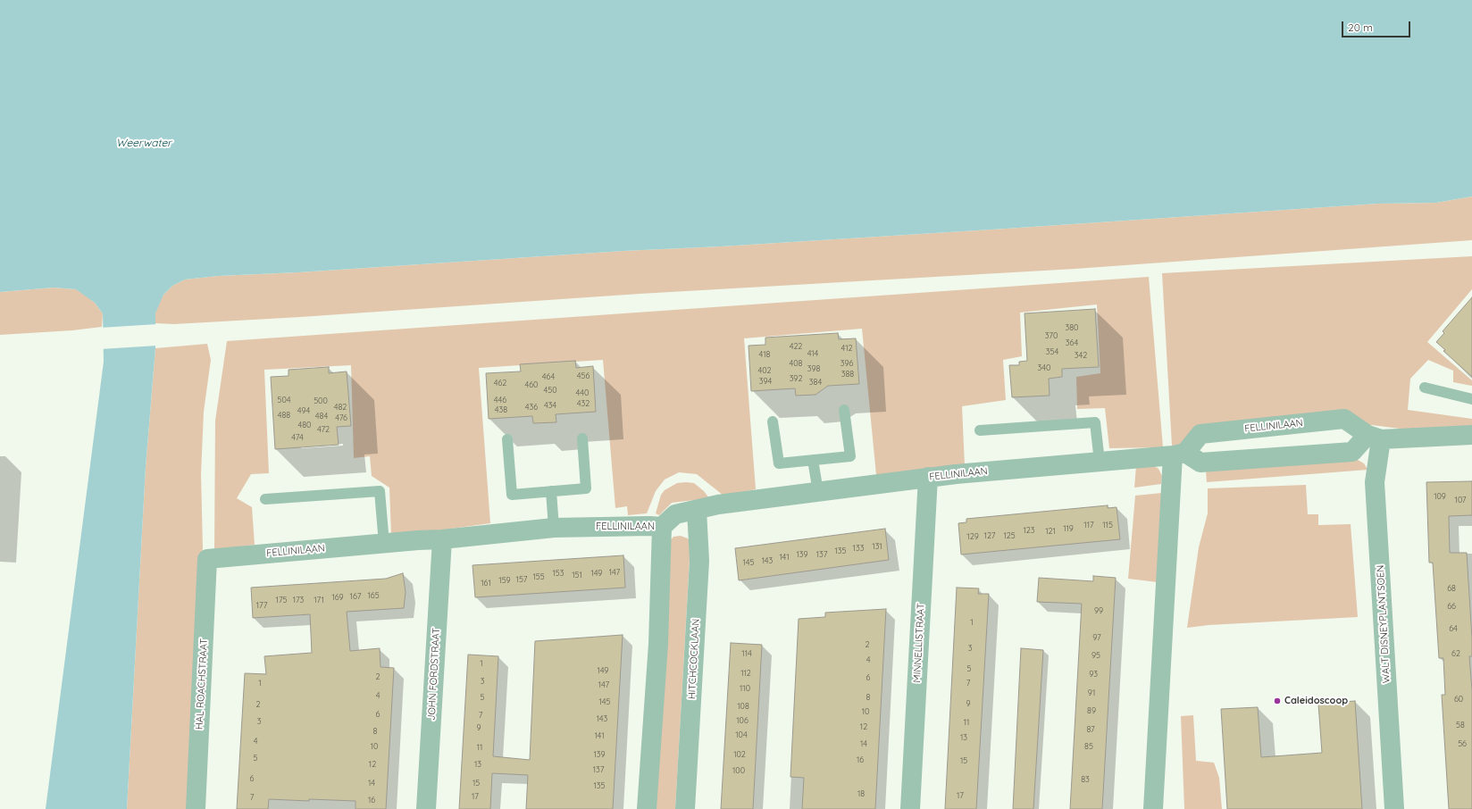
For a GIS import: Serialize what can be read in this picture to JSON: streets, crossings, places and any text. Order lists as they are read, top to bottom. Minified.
{"streets":{"street":["FELLINILAAN","WALT DISNEYPLANTSOEN","MINNELLISTRAAT","HITCHCOCKLAAN","JOHN FORDSTRAAT","HAL ROACHSTRAAT"]},"crossings":[["FELLINILAAN","WALT DISNEYPLANTSOEN"],["FELLINILAAN","MINNELLISTRAAT"],["FELLINILAAN","HITCHCOCKLAAN"],["FELLINILAAN","JOHN FORDSTRAAT"],["FELLINILAAN","HAL ROACHSTRAAT"]],"water":["Weerwater"],"places":["Caleidoscoop"],"house_numbers":["380","370","364","422","412","354","414","418","342","408","396","340","398","402","388","456","464","392","394","384","462","460","450","440","504","446","500","432","434","482","436","438","494","488","484","476","480","472","474","109","107","117","115","119","123","121","127","125","129","131","133","135","139","137","141","143","145","147","153","149","151","155","157","159","161","68","165","167","169","175","173","171","177","66","99","1","64","97","2","3","114","62","95","4","1","5","149","112","93","2","6","3","1","7","147","110","91","4","5","8","60","145","9","2","108","89","10","6","7","143","106","3","11","58","12","9","87","8","104","141","13","4","14","56","10","85","11","139","102","5","16","15","12","13","137","100","6","83","14","15","135","18","17","17","7","16"],"scale_bar":"20 m"}
